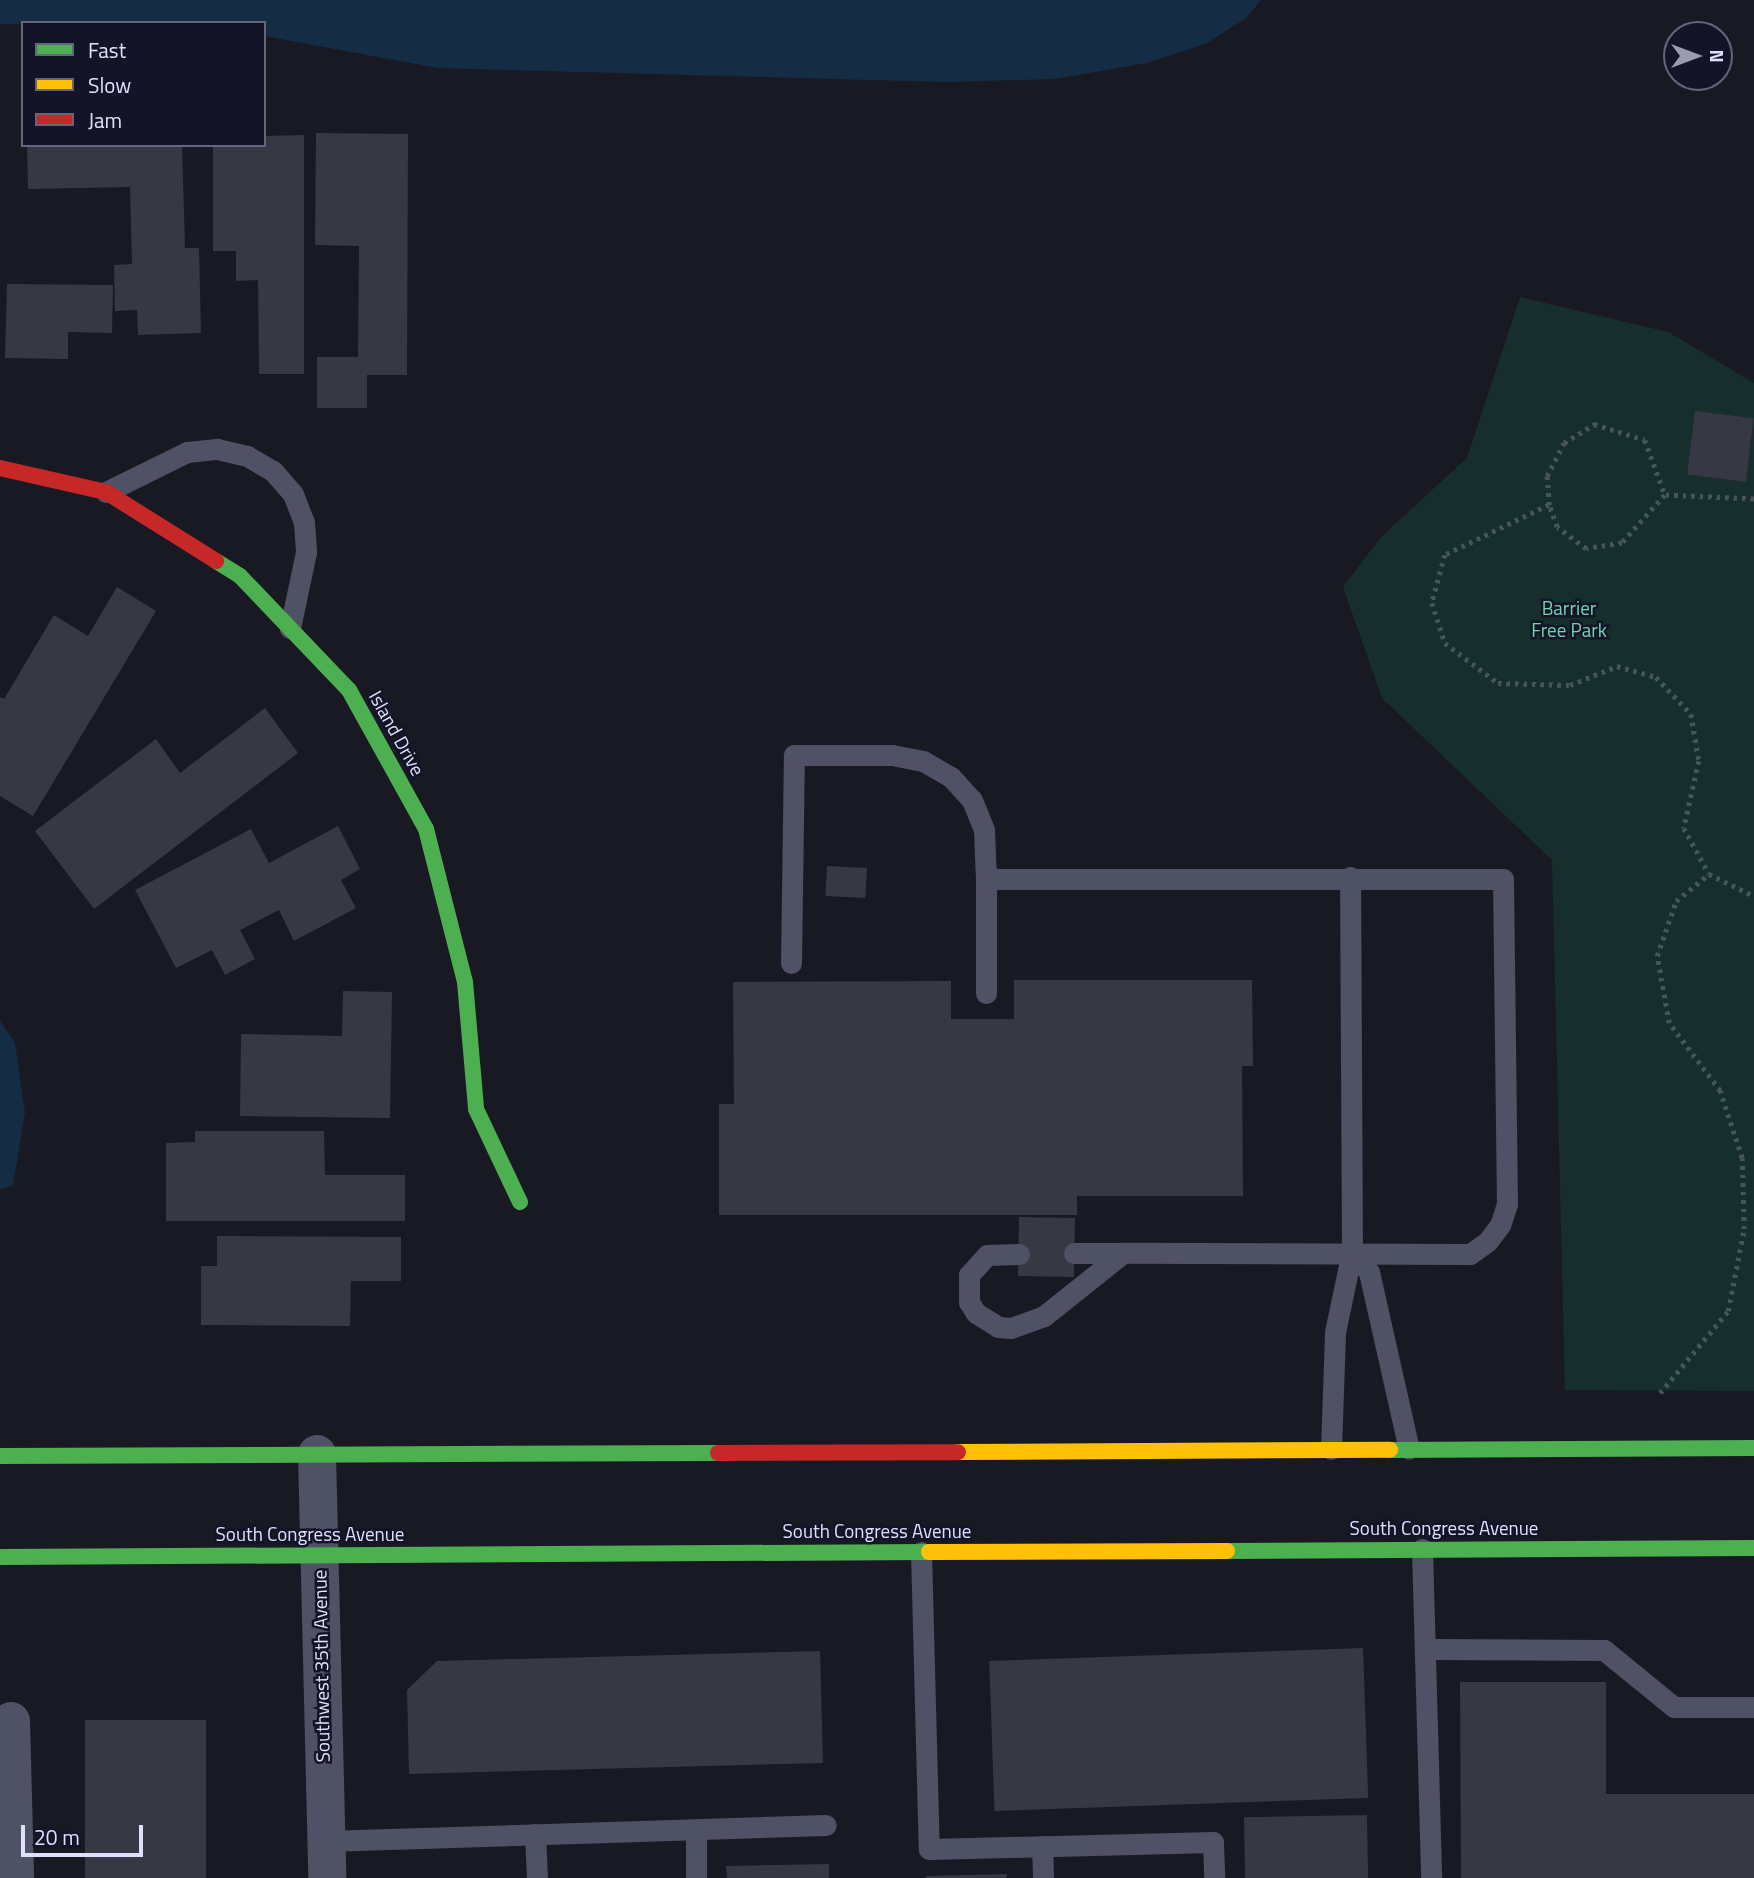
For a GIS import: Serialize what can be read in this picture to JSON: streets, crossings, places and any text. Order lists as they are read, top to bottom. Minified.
{"streets":{"main road":["Island Drive","South Congress Avenue"],"street":["Southwest 35th Avenue"]},"crossings":[["South Congress Avenue","Southwest 35th Avenue"]],"parks":["Barrier Free Park"],"legend":["Fast","Slow","Jam"],"scale_bar":"20 m","north":"right"}
